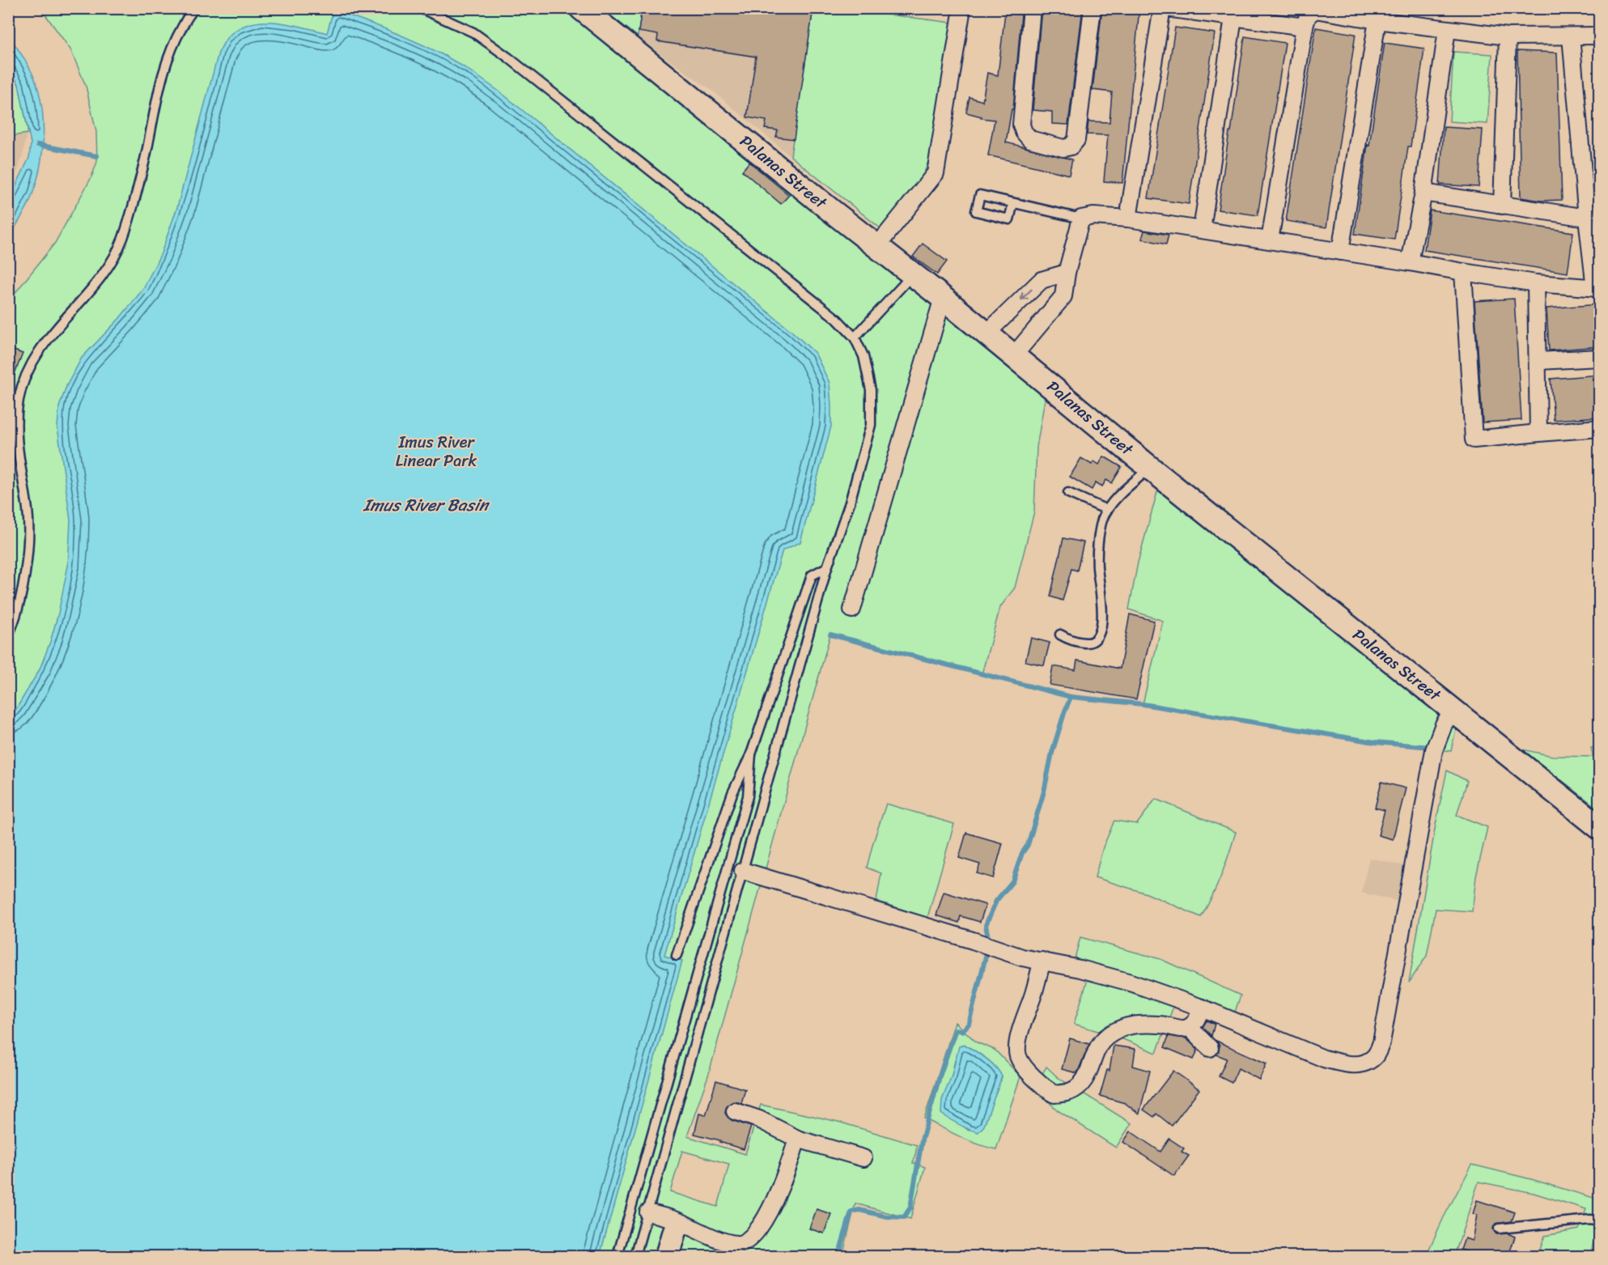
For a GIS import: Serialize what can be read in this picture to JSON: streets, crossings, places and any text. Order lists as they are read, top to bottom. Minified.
{"streets":{"main road":["Palanas Street"]},"water":["Imus River Basin"],"parks":["Imus River Linear Park"]}
